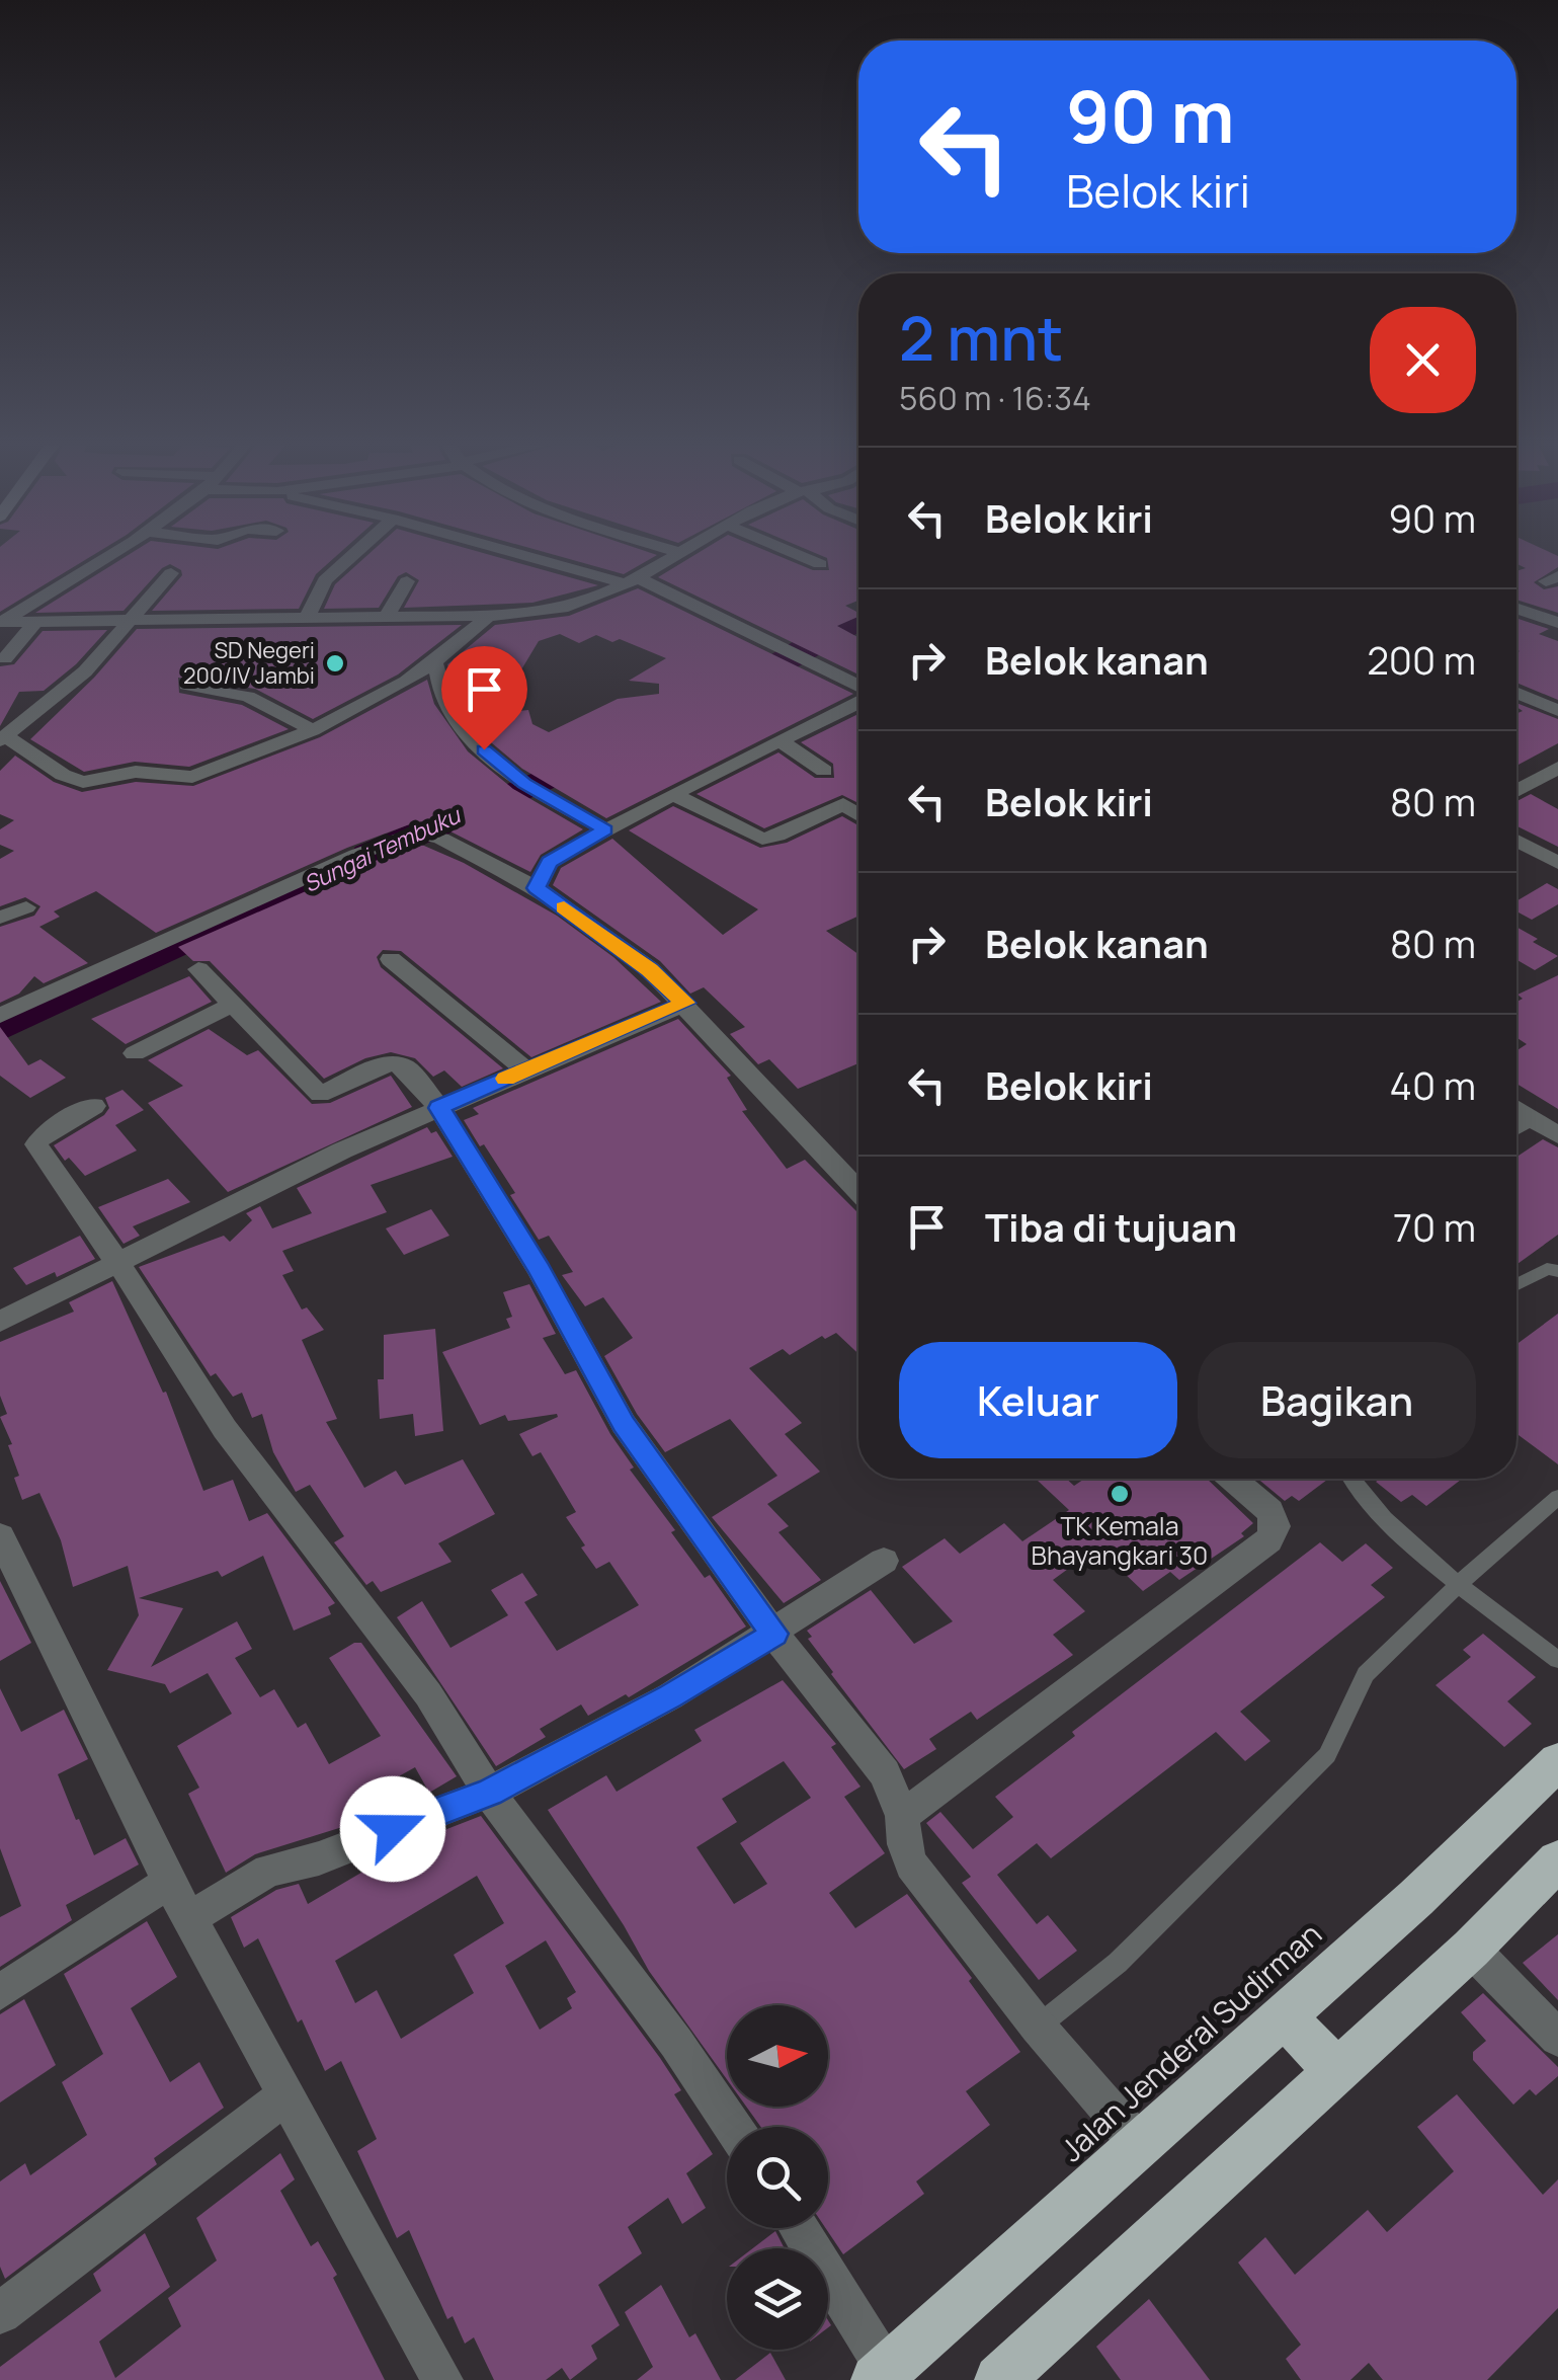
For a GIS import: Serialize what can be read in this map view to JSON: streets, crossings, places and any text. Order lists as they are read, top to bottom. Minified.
{"streets":{"highway":["Jalan Jenderal Sudirman"]},"water":["Sungai Tembuku"],"places":["SD Negeri 200/IV Jambi","TK Kemala Bhayangkari 30"],"north":"right","page":{"turn":["90 m","Belok kiri"],"heading":["2 mnt","560 m · 16:34"],"list":[{"name":"Belok kiri","value":"90 m"},{"name":"Belok kanan","value":"200 m"},{"name":"Belok kiri","value":"80 m"},{"name":"Belok kanan","value":"80 m"},{"name":"Belok kiri","value":"40 m"},{"name":"Tiba di tujuan","value":"70 m"}],"buttons":["Keluar","Bagikan"]}}
